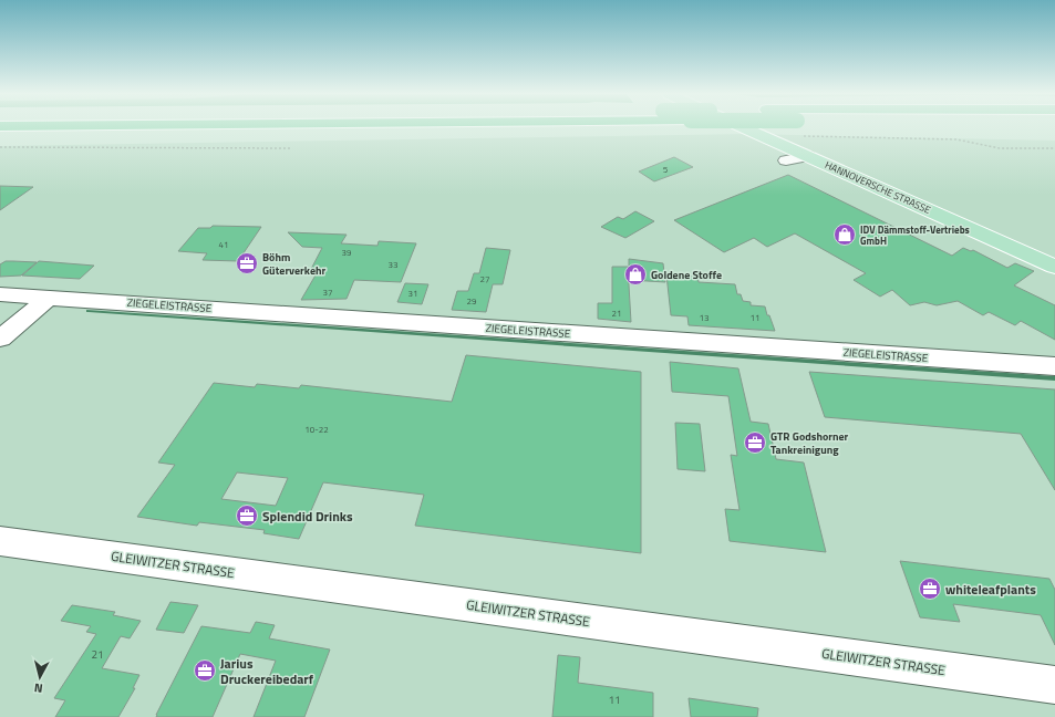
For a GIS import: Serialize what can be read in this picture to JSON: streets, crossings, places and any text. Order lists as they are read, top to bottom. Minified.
{"streets":{"main road":["HANNOVERSCHE STRASSE"],"street":["ZIEGELEISTRASSE","GLEIWITZER STRASSE"]},"places":{"shop":["IDV Dämmstoff-Vertriebs GmbH","Goldene Stoffe"],"office":["Böhm Güterverkehr","GTR Godshorner Tankreinigung","Splendid Drinks","whiteleafplants","Jarius Druckereibedarf"]},"house_numbers":["5","41","39","33","27","37","31","29","21","13","11","10-22","21","11"],"north":"bottom"}
